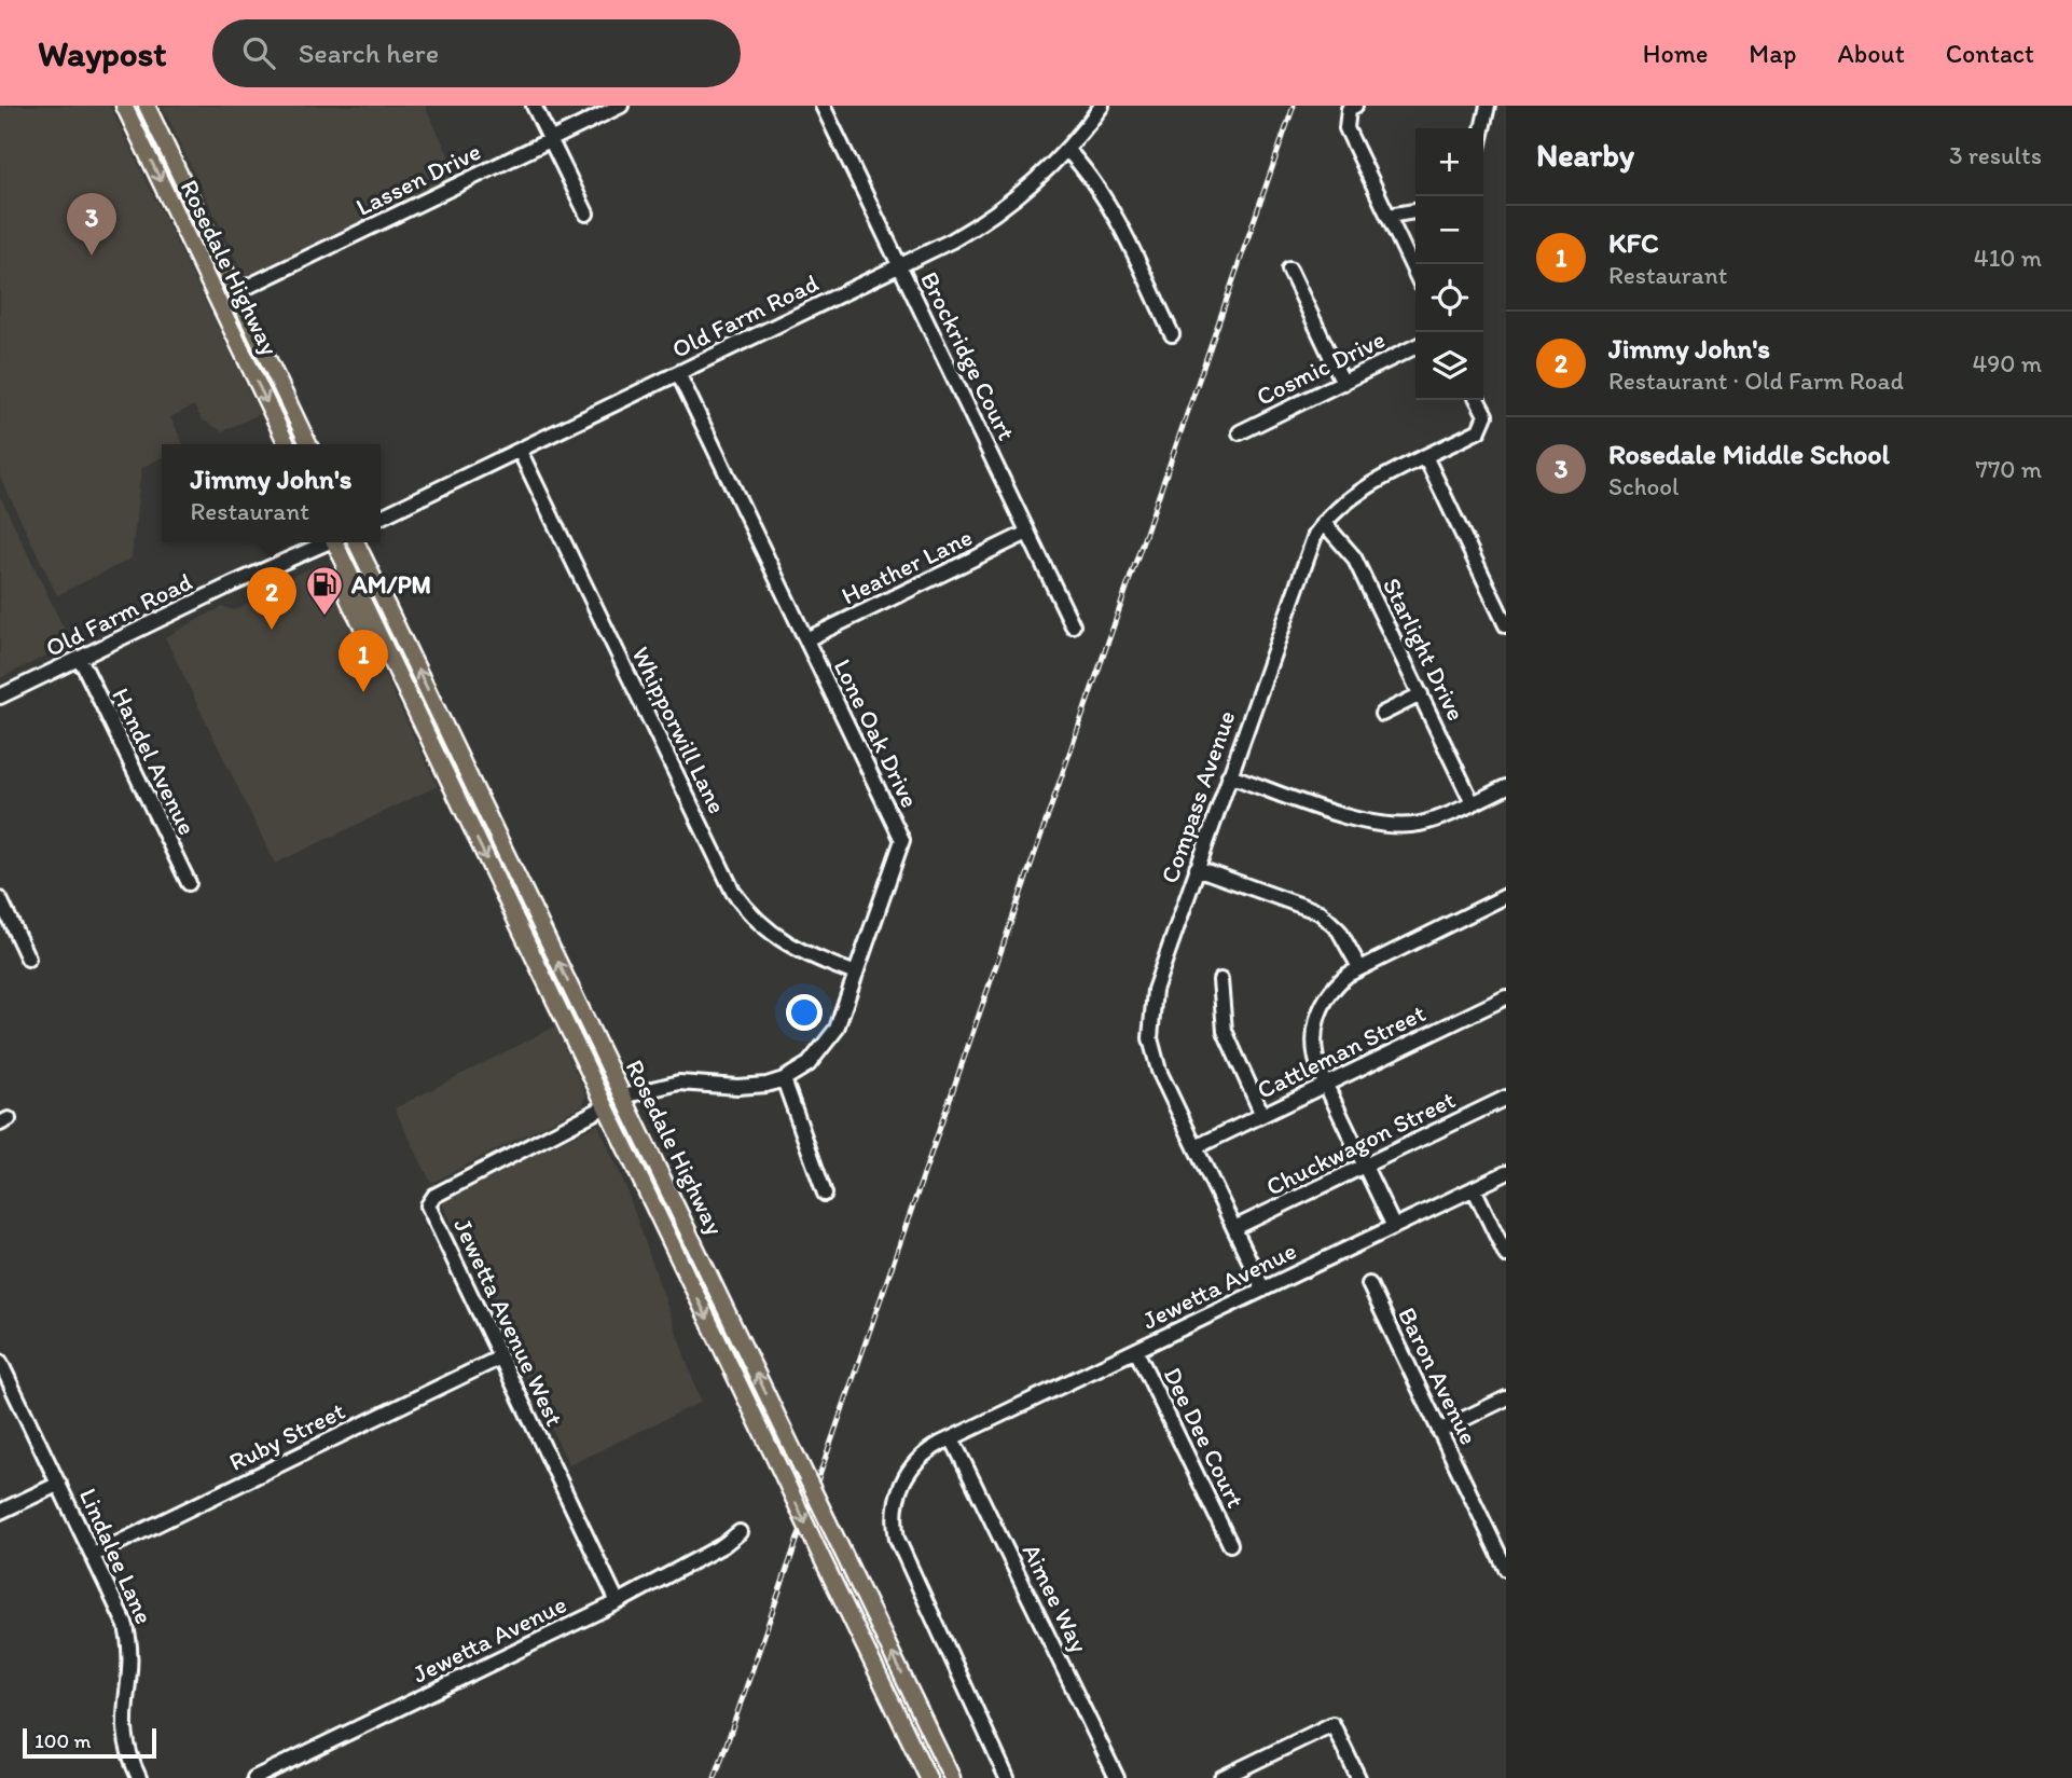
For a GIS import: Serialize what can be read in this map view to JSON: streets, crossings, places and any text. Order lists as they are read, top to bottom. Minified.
{"streets":{"main road":["Rosedale Highway"],"street":["Lassen Drive","Old Farm Road","Brockridge Court","Cosmic Drive","Heather Lane","Starlight Drive","Whipporwill Lane","Lone Oak Drive","Handel Avenue","Compass Avenue","Cattleman Street","Chuckwagon Street","Jewetta Avenue","Jewetta Avenue West","Baron Avenue","Ruby Street","Dee Dee Court","Lindalee Lane","Aimee Way"]},"crossings":[["Lassen Drive","Rosedale Highway"],["Rosedale Highway","Lone Oak Drive"],["Rosedale Highway","Jewetta Avenue West"],["Old Farm Road","Brockridge Court"],["Old Farm Road","Whipporwill Lane"],["Old Farm Road","Lone Oak Drive"],["Old Farm Road","Handel Avenue"],["Brockridge Court","Heather Lane"],["Heather Lane","Lone Oak Drive"],["Starlight Drive","Compass Avenue"],["Whipporwill Lane","Lone Oak Drive"],["Compass Avenue","Cattleman Street"],["Compass Avenue","Chuckwagon Street"],["Compass Avenue","Jewetta Avenue"],["Jewetta Avenue","Jewetta Avenue West"],["Jewetta Avenue","Dee Dee Court"],["Jewetta Avenue","Aimee Way"],["Jewetta Avenue West","Ruby Street"],["Ruby Street","Lindalee Lane"]],"places":{"fuel station":["AM/PM"]},"scale_bar":"100 m","page":{"header":"Waypost","search":"Search here","nav":["Home","Map","About","Contact"],"heading":["Nearby","3 results"],"map_buttons":["+","−"],"pins":["3","2","1"],"list":[{"mark":"1","name":"KFC","note":"Restaurant","value":"410 m"},{"mark":"2","name":"Jimmy John's","note":"Restaurant · Old Farm Road","value":"490 m"},{"mark":"3","name":"Rosedale Middle School","note":"School","value":"770 m"}],"popup":["Jimmy John's","Restaurant"],"scale":"100 m"}}
